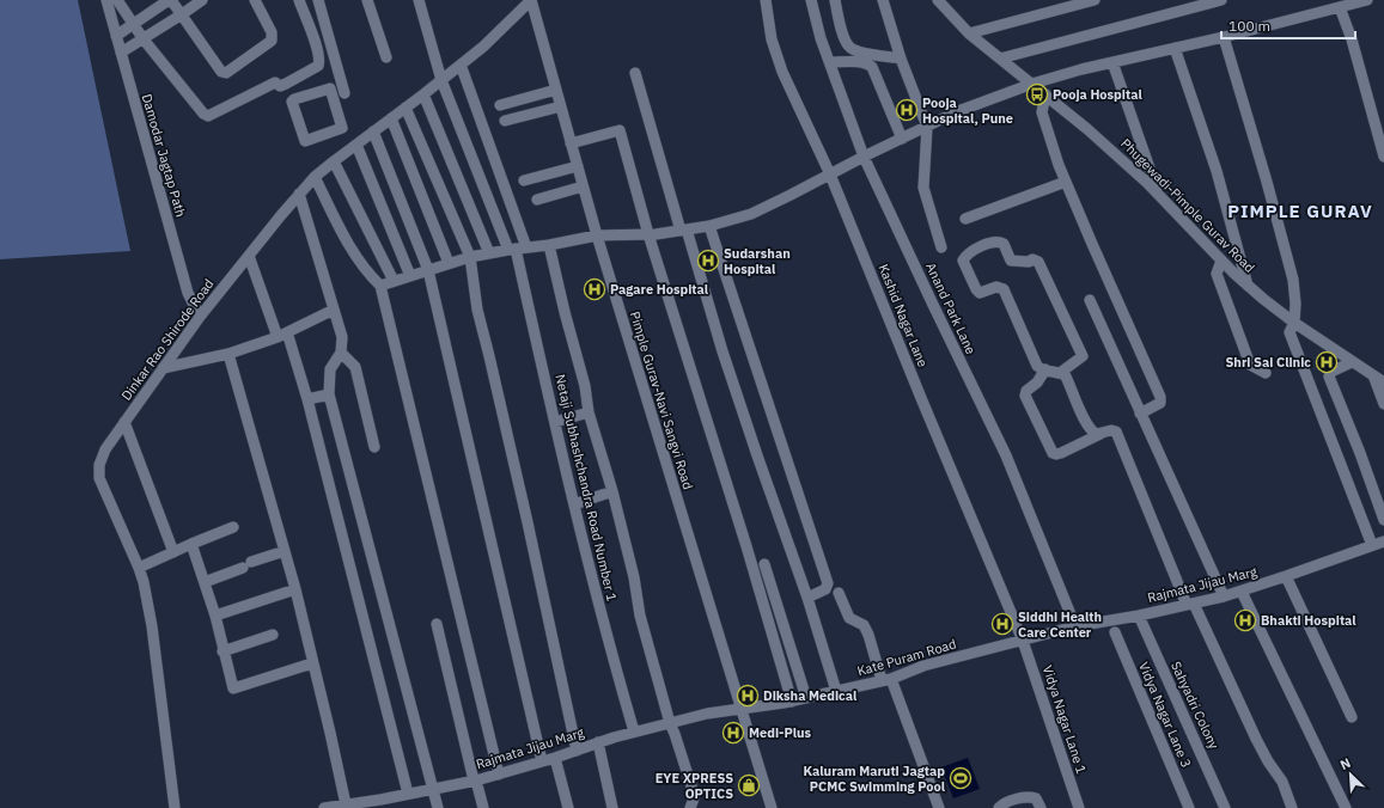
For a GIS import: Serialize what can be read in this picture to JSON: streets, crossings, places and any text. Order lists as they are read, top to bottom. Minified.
{"streets":{"street":["Damodar Jagtap Path","Phugewadi-Pimple Gurav Road","Anand Park Lane","Kashid Nagar Lane","Dinkar Rao Shirode Road","Pimple Gurav-Navi Sangvi Road","Netaji Subhashchandra Road Number 1","Rajmata Jijau Marg","Kate Puram Road","Sahyadri Colony","Vidya Nagar Lane 3","Vidya Nagar Lane 1"]},"crossings":[["Damodar Jagtap Path","Dinkar Rao Shirode Road"],["Anand Park Lane","Rajmata Jijau Marg"],["Kashid Nagar Lane","Rajmata Jijau Marg"],["Kashid Nagar Lane","Kate Puram Road"],["Kashid Nagar Lane","Vidya Nagar Lane 1"],["Dinkar Rao Shirode Road","Pimple Gurav-Navi Sangvi Road"],["Pimple Gurav-Navi Sangvi Road","Rajmata Jijau Marg"],["Pimple Gurav-Navi Sangvi Road","Kate Puram Road"],["Netaji Subhashchandra Road Number 1","Rajmata Jijau Marg"],["Rajmata Jijau Marg","Kate Puram Road"],["Rajmata Jijau Marg","Sahyadri Colony"],["Rajmata Jijau Marg","Vidya Nagar Lane 1"],["Kate Puram Road","Vidya Nagar Lane 1"]],"districts":["PIMPLE GURAV"],"places":{"bus stop":["Pooja Hospital"],"hospital":["Pooja Hospital, Pune","Sudarshan Hospital","Pagare Hospital","Shri Sai Clinic","Bhakti Hospital","Siddhi Health Care Center","Diksha Medical","Medi-Plus"],"sports":["Kaluram Maruti Jagtap PCMC Swimming Pool"],"shop":["EYE XPRESS OPTICS"]},"scale_bar":"100 m","north":"top left"}
